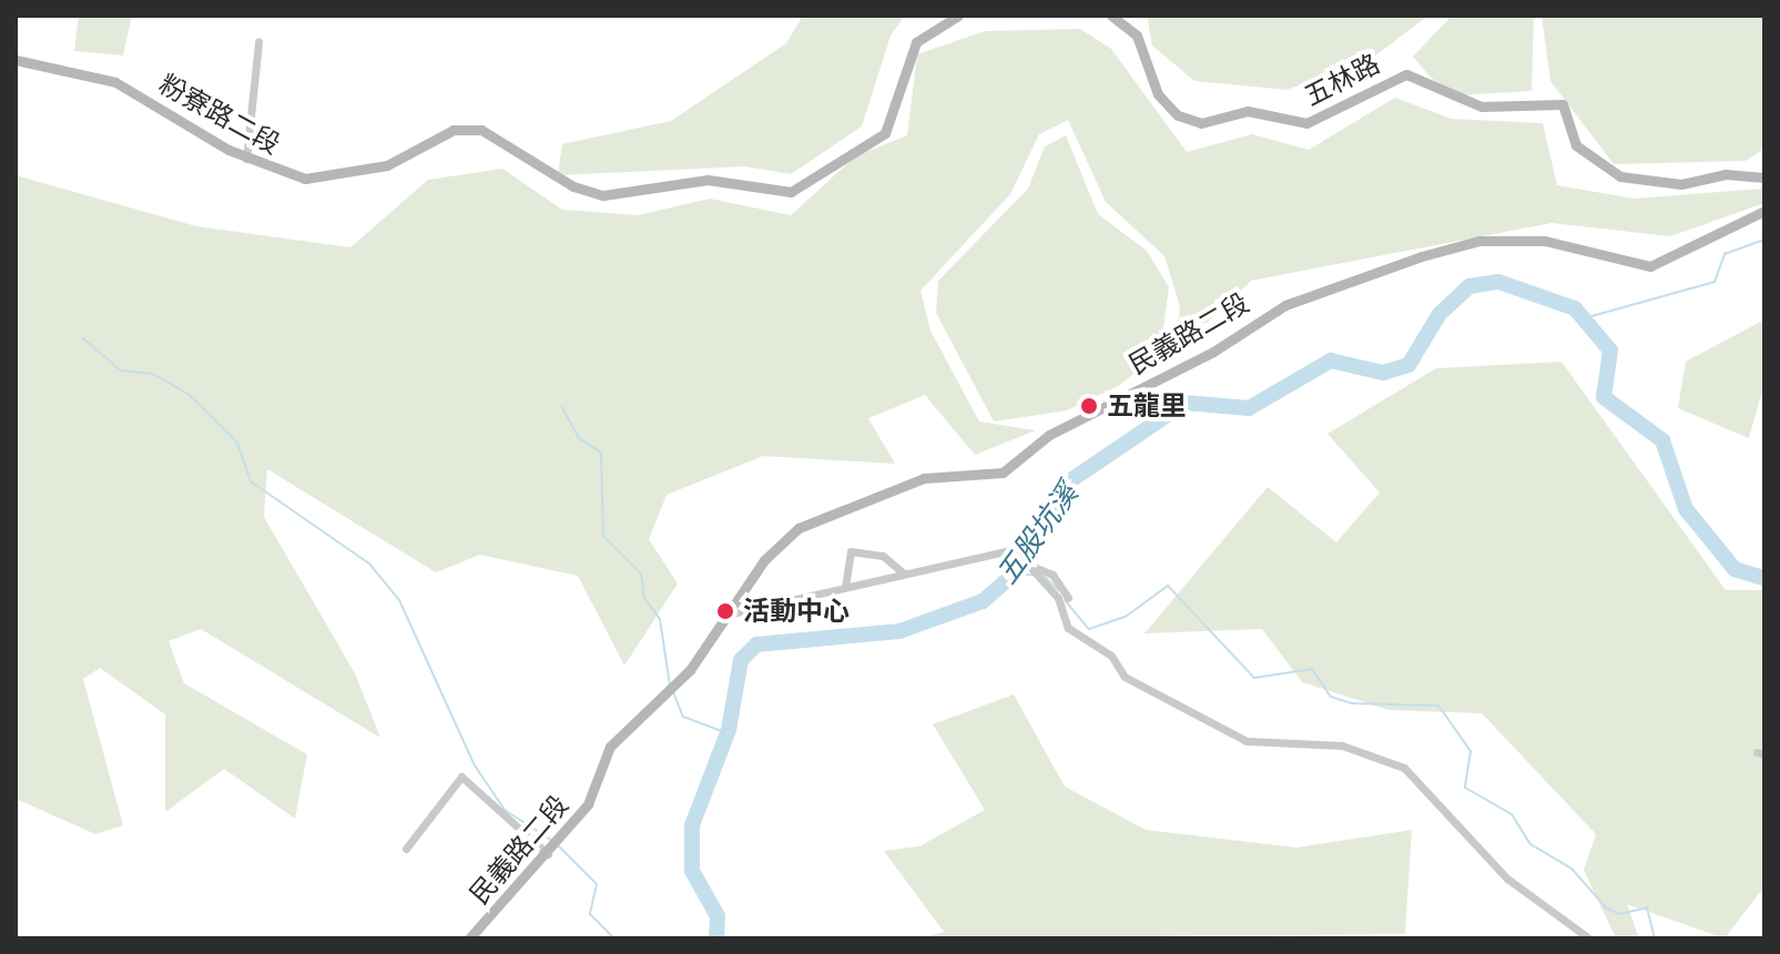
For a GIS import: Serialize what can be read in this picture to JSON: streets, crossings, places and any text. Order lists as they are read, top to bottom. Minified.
{"streets":{"main road":["五林路","粉寮路二段","民義路二段"]},"water":["五股坑溪"],"places":["五龍里","活動中心"]}
